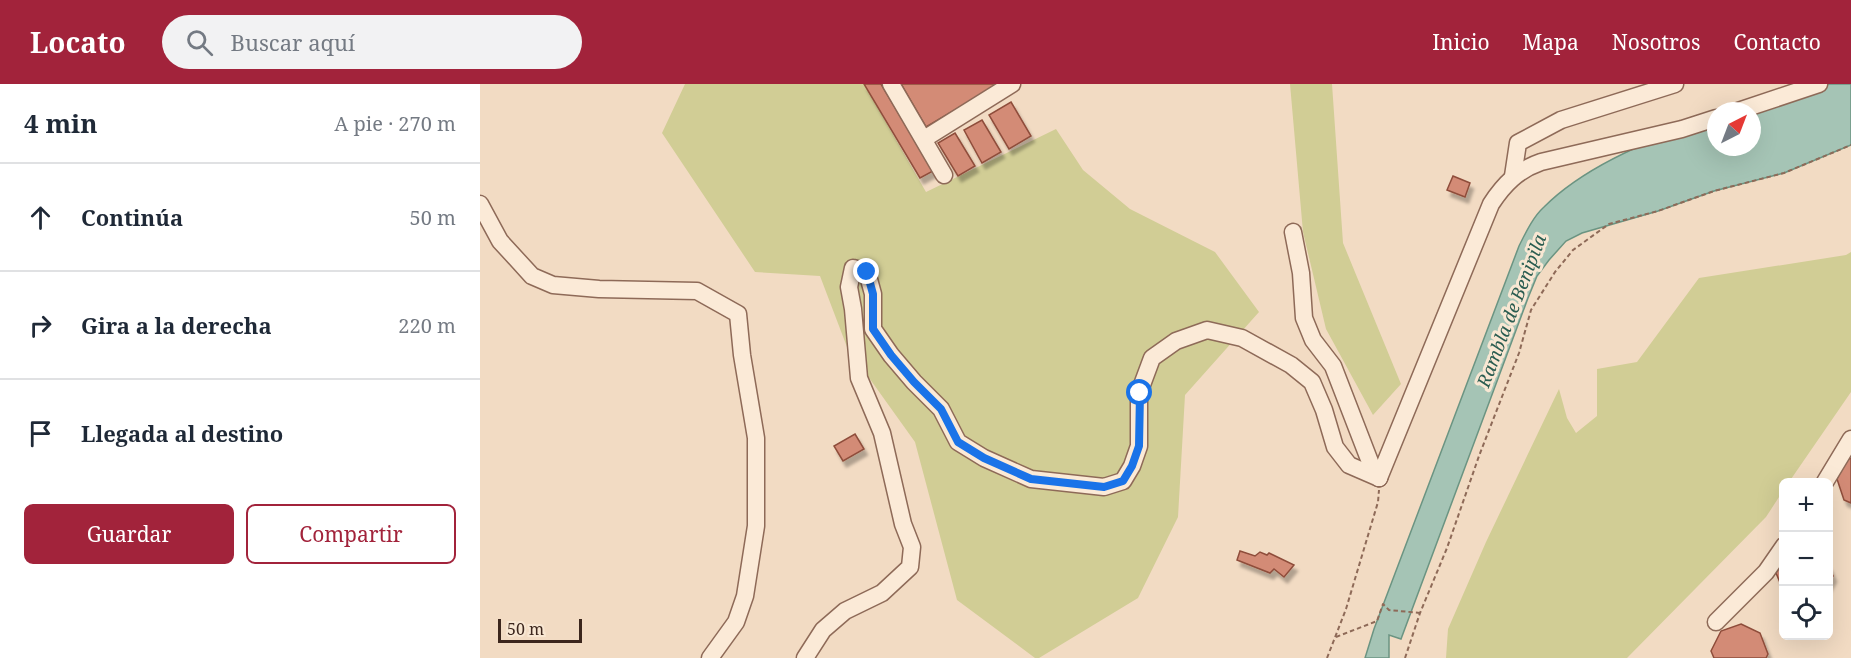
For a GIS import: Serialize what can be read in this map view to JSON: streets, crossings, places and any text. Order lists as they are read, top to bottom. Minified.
{"water":["Rambla de Benipila"],"scale_bar":"50 m","north":"top right","page":{"header":"Locato","search":"Buscar aquí","nav":["Inicio","Mapa","Nosotros","Contacto"],"heading":["4 min","A pie · 270 m"],"list":[["Continúa","50 m"],["Gira a la derecha","220 m"],"Llegada al destino"],"map_buttons":["+","−"],"buttons":["Guardar","Compartir"],"scale":"50 m"}}
